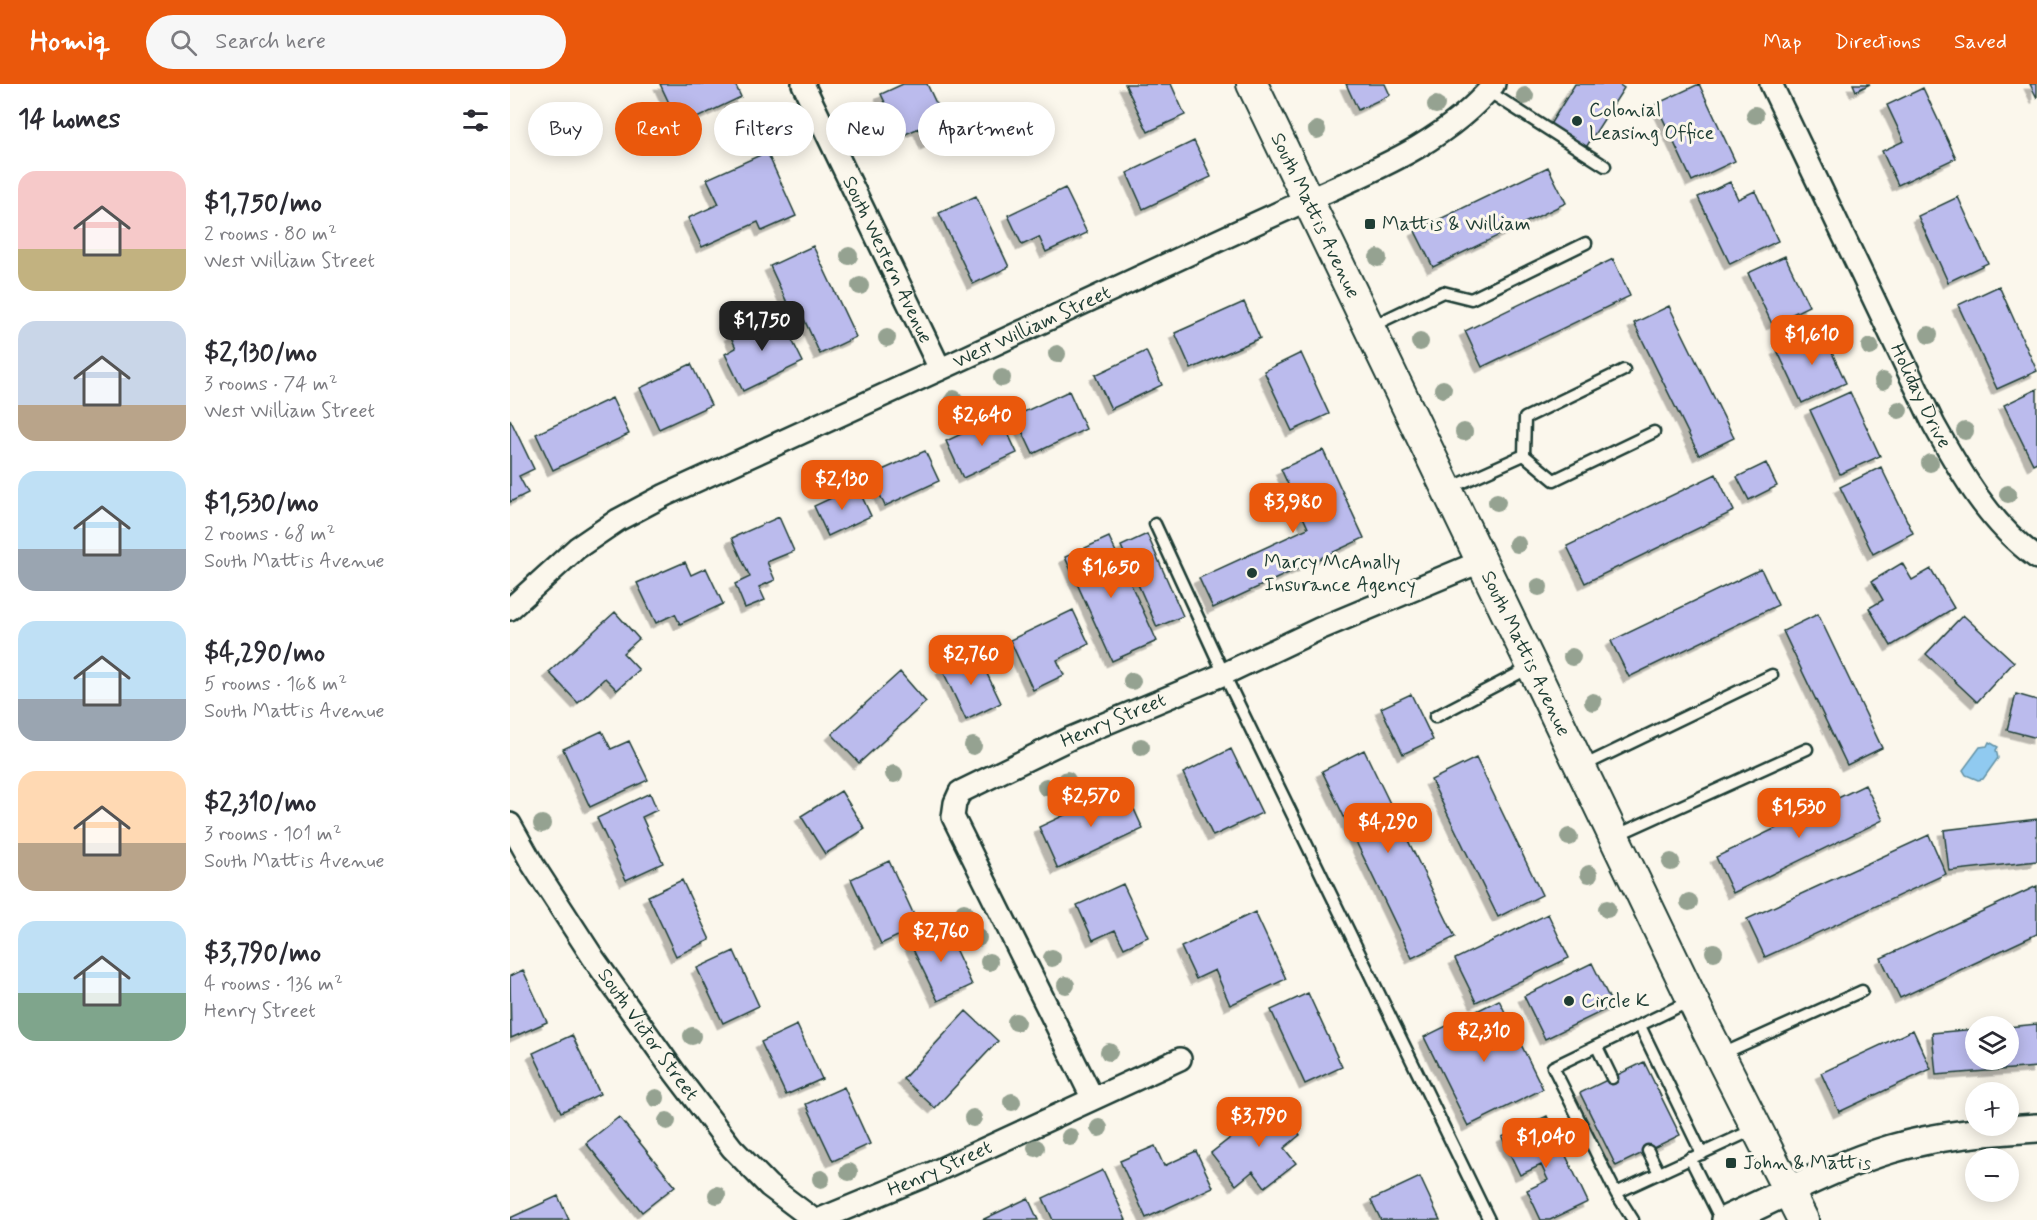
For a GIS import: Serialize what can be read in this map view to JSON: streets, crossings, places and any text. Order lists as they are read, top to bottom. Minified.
{"streets":{"main road":["South Mattis Avenue"],"street":["South Western Avenue","West William Street","Holiday Drive","Henry Street","South Victor Street"]},"crossings":[["South Mattis Avenue","West William Street"],["South Mattis Avenue","Henry Street"],["South Western Avenue","West William Street"],["Henry Street","South Victor Street"]],"places":{"other":["Colonial Leasing Office","Marcy McAnally Insurance Agency","Circle K"],"transit":["Mattis & William","John & Mattis"]},"page":{"header":"Homiq","search":"Search here","nav":["Map","Directions","Saved"],"heading":"14 homes","chip":["Buy","Rent","Filters","New","Apartment"],"list":[{"name":"$1,750/mo","note":"2 rooms · 80 m² · West William Street"},{"name":"$2,130/mo","note":"3 rooms · 74 m² · West William Street"},{"name":"$1,530/mo","note":"2 rooms · 68 m² · South Mattis Avenue"},{"name":"$4,290/mo","note":"5 rooms · 168 m² · South Mattis Avenue"},{"name":"$2,310/mo","note":"3 rooms · 101 m² · South Mattis Avenue"},{"name":"$3,790/mo","note":"4 rooms · 136 m² · Henry Street"}],"price":["$1,750","$1,610","$2,640","$2,130","$3,980","$1,650","$2,760","$2,570","$1,530","$4,290","$2,760","$2,310","$3,790","$1,040"],"map_buttons":["+","−"]}}
